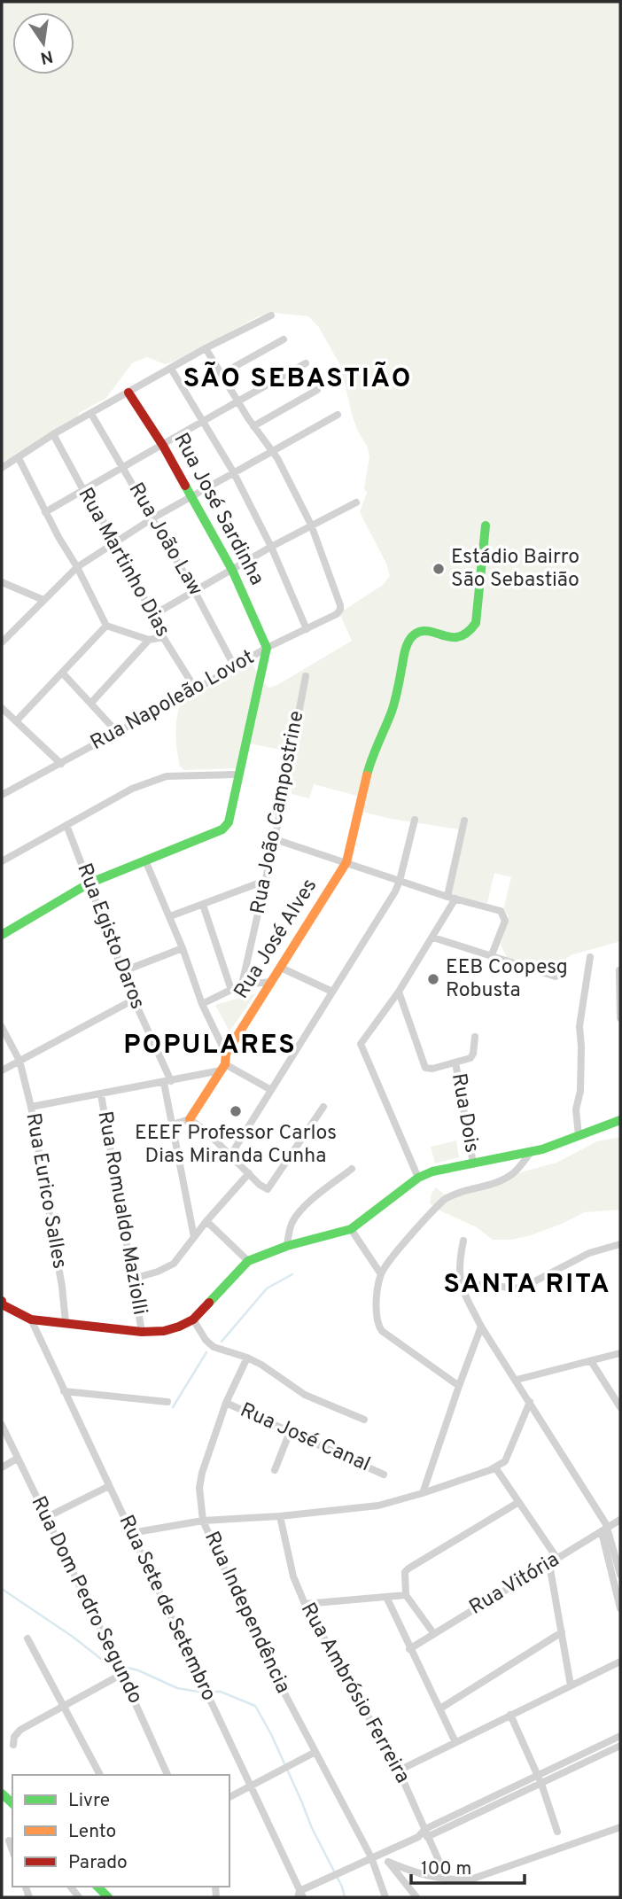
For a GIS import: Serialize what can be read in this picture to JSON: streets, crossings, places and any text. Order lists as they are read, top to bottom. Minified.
{"streets":{"street":["Rua José Sardinha","Rua João Law","Rua Martinho Dias","Rua Napoleão Lovot","Rua João Campostrine","Rua Egisto Daros","Rua José Alves","Rua Dois","Rua Eurico Salles","Rua Romualdo Maziolli","Rua José Canal","Rua Vitória","Rua Dom Pedro Segundo","Rua Sete de Setembro","Rua Independência","Rua Ambrósio Ferreira"]},"crossings":[["Rua José Sardinha","Rua Napoleão Lovot"],["Rua João Law","Rua Napoleão Lovot"],["Rua Martinho Dias","Rua Napoleão Lovot"],["Rua José Canal","Rua Independência"]],"districts":["SÃO SEBASTIÃO","POPULARES","SANTA RITA"],"places":["Estádio Bairro São Sebastião","EEB Coopesg Robusta","EEEF Professor Carlos Dias Miranda Cunha"],"legend":["Livre","Lento","Parado"],"scale_bar":"100 m","north":"bottom"}
